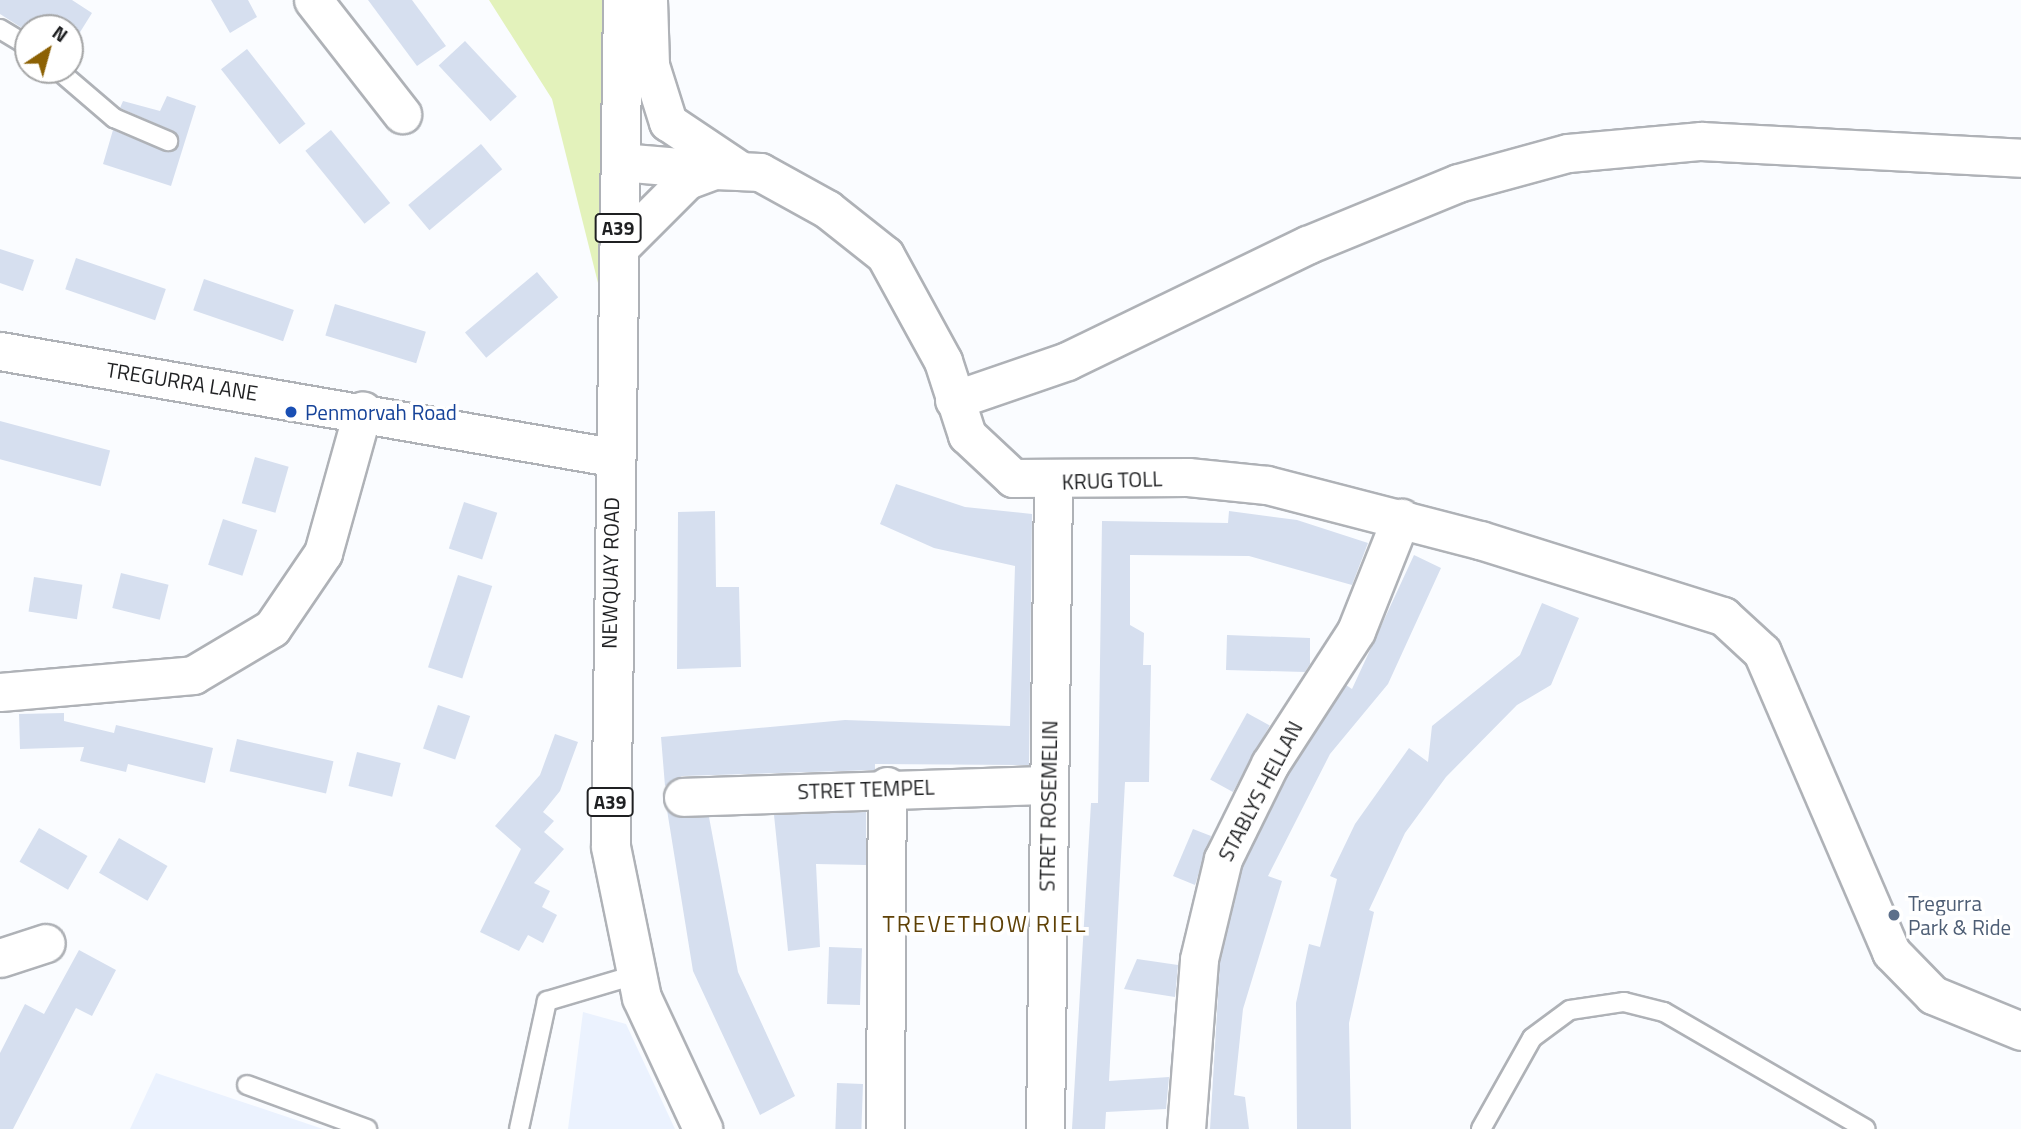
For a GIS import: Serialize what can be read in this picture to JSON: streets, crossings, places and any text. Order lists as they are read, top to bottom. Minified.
{"streets":{"highway":["A39","NEWQUAY ROAD"],"street":["TREGURRA LANE","KRUG TOLL","STRET TEMPEL","STABLYS HELLAN","STRET ROSEMELIN"]},"crossings":[["TREGURRA LANE","NEWQUAY ROAD"],["KRUG TOLL","STABLYS HELLAN"],["KRUG TOLL","STRET ROSEMELIN"],["STRET TEMPEL","STRET ROSEMELIN"]],"districts":["TREVETHOW RIEL"],"places":["Penmorvah Road","Tregurra Park & Ride"],"north":"top right"}
